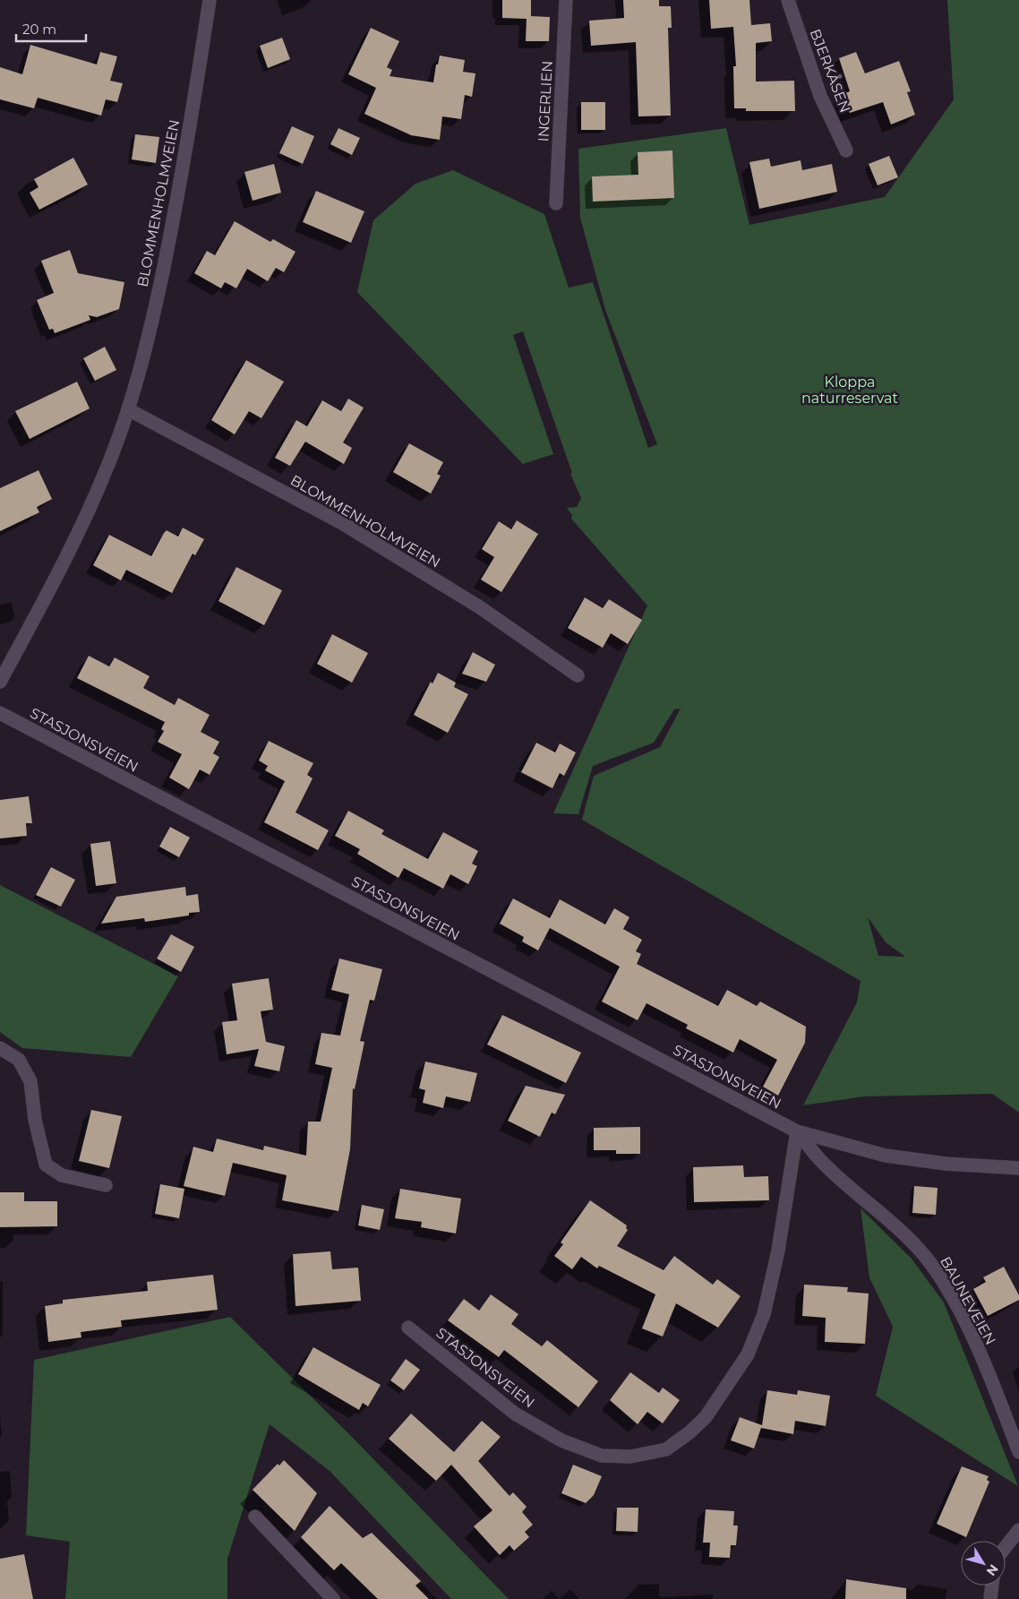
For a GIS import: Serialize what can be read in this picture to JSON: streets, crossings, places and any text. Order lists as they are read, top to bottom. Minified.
{"streets":{"street":["BJERKÅSEN","INGERLIEN","BLOMMENHOLMVEIEN","STASJONSVEIEN","BAUNEVEIEN"]},"crossings":[["STASJONSVEIEN","BAUNEVEIEN"]],"parks":["Kloppa naturreservat"],"scale_bar":"20 m","north":"bottom right"}
